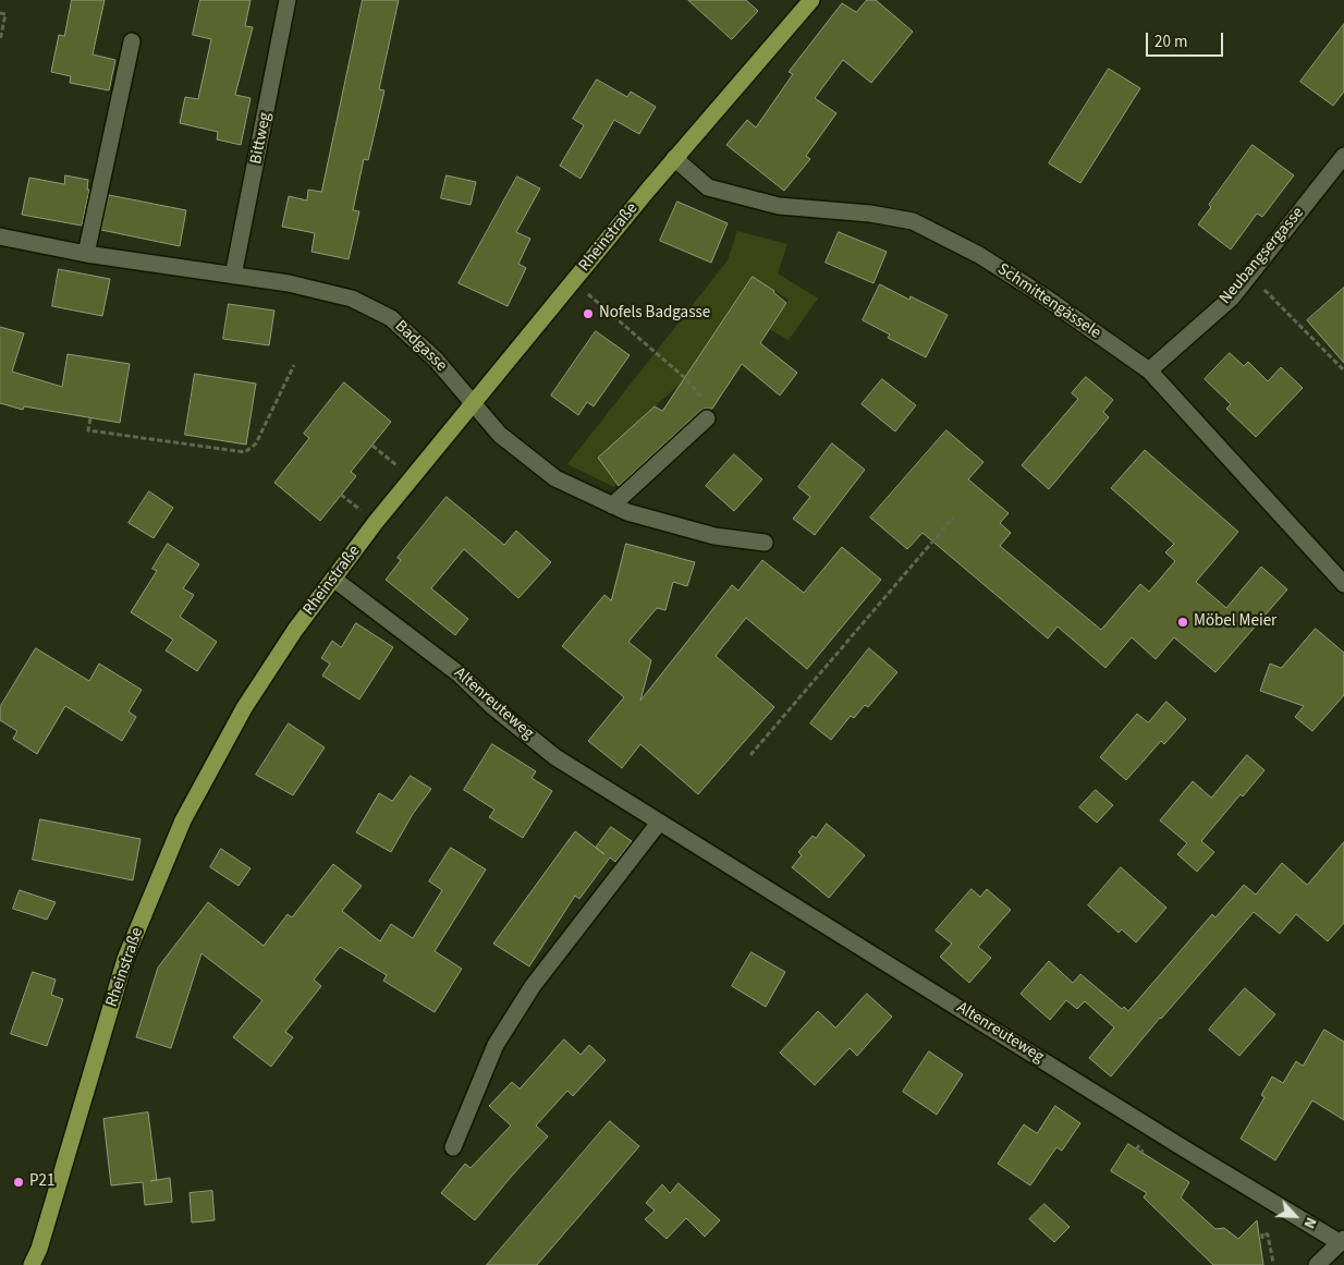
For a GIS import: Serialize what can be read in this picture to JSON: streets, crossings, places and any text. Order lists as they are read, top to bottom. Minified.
{"streets":{"main road":["Rheinstraße"],"street":["Bittweg","Neubangsergasse","Schmittengässele","Badgasse","Altenreuteweg"]},"crossings":[["Bittweg","Badgasse"],["Rheinstraße","Schmittengässele"],["Rheinstraße","Badgasse"],["Rheinstraße","Altenreuteweg"],["Neubangsergasse","Schmittengässele"]],"places":["Nofels Badgasse","Möbel Meier","P21"],"scale_bar":"20 m","north":"bottom right"}
